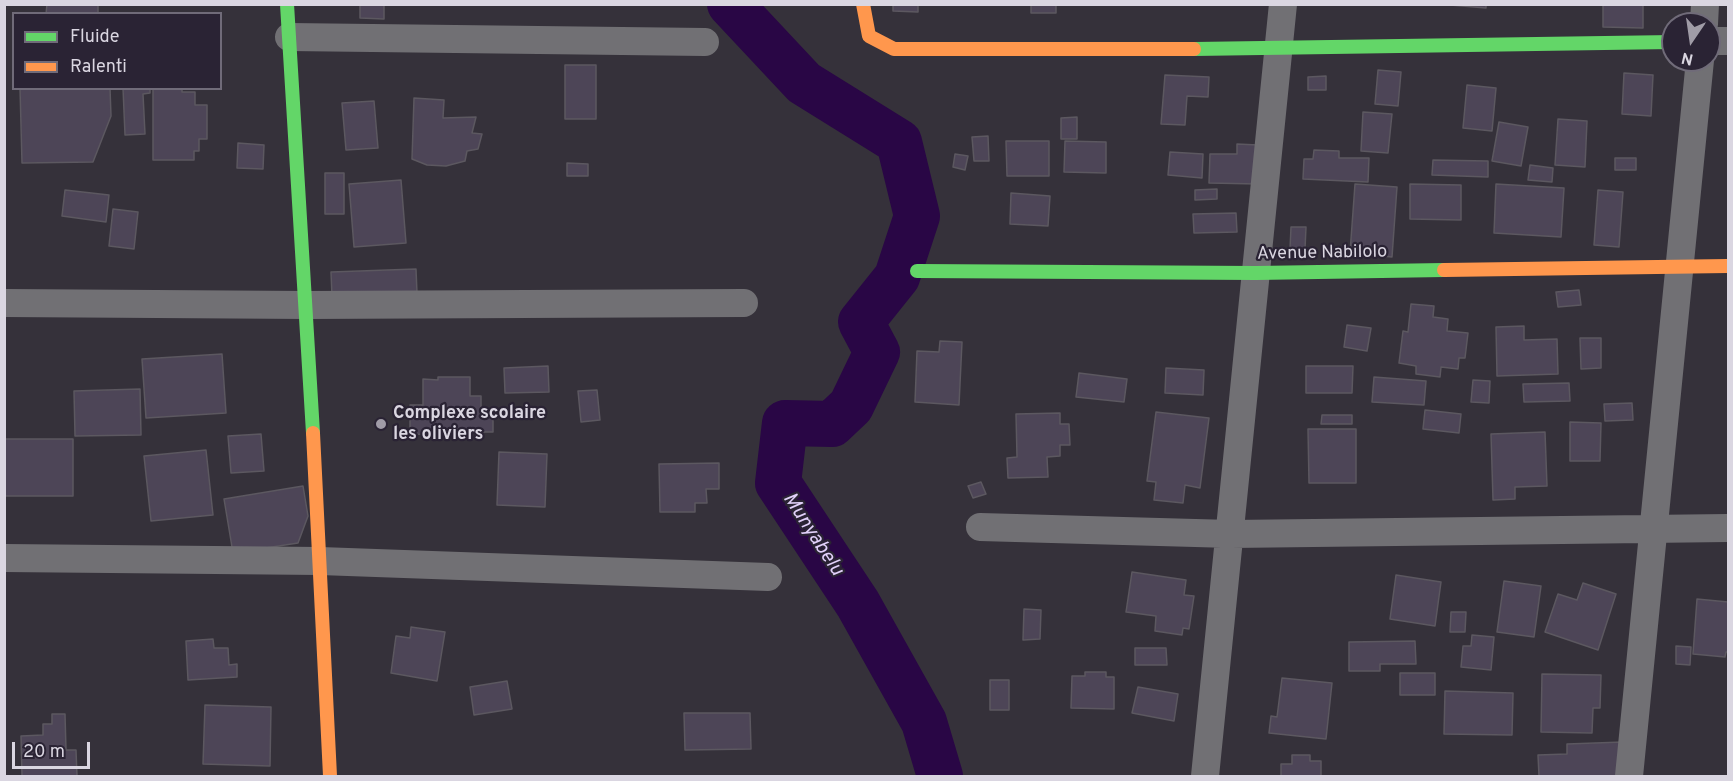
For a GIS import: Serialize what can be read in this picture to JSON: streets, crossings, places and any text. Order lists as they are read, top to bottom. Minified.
{"streets":{"street":["Avenue Nabilolo"]},"water":["Munyabelu"],"places":["Complexe scolaire les oliviers"],"legend":["Fluide","Ralenti"],"scale_bar":"20 m","north":"bottom"}
